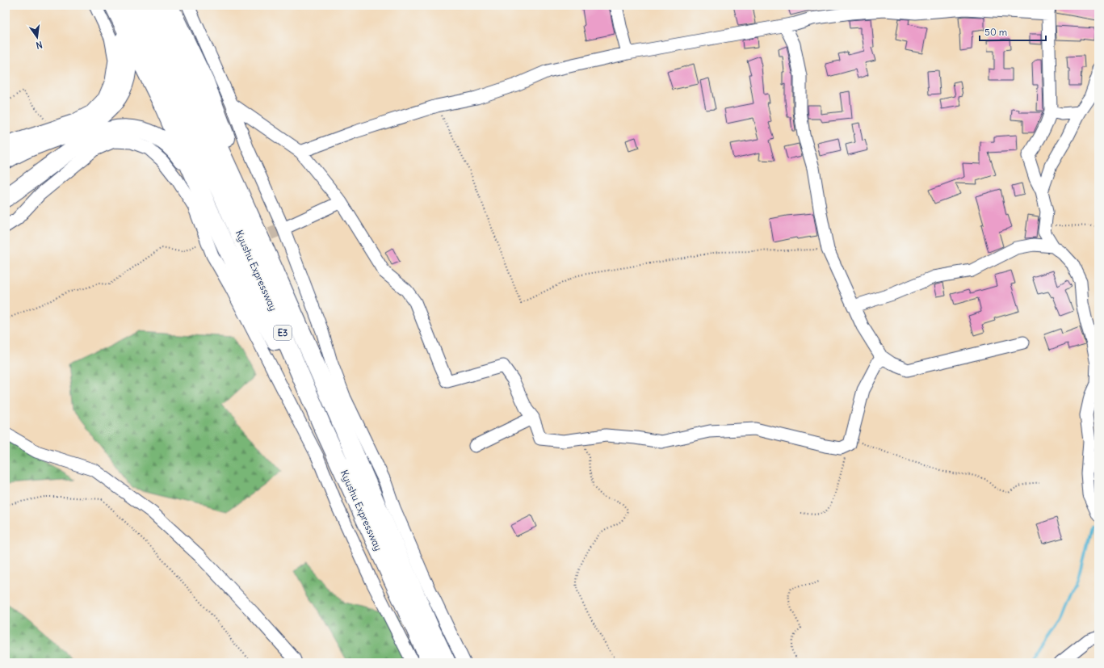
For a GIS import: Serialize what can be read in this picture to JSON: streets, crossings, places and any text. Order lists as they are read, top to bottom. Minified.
{"streets":{"highway":["Kyushu Expressway","E3"]},"scale_bar":"50 m","north":"bottom"}
